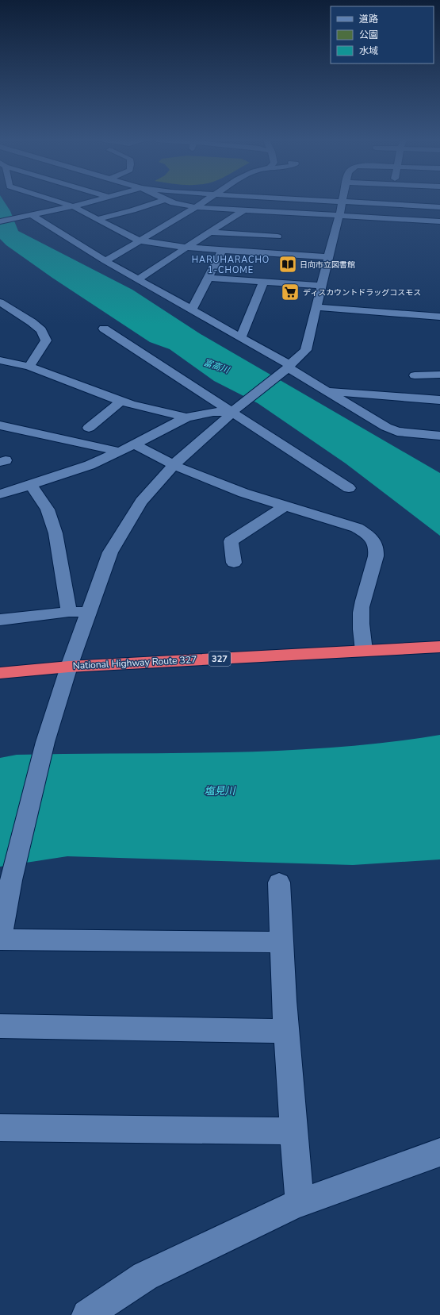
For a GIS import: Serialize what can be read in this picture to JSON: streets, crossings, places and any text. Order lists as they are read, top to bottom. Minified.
{"streets":{"highway":["327","National Highway Route 327"]},"districts":["HARUHARACHO 1-CHOME"],"water":["富高川","塩見川"],"places":{"library":["日向市立図書館"],"supermarket":["ディスカウントドラッグコスモス"]},"legend":["道路","公園","水域"]}
